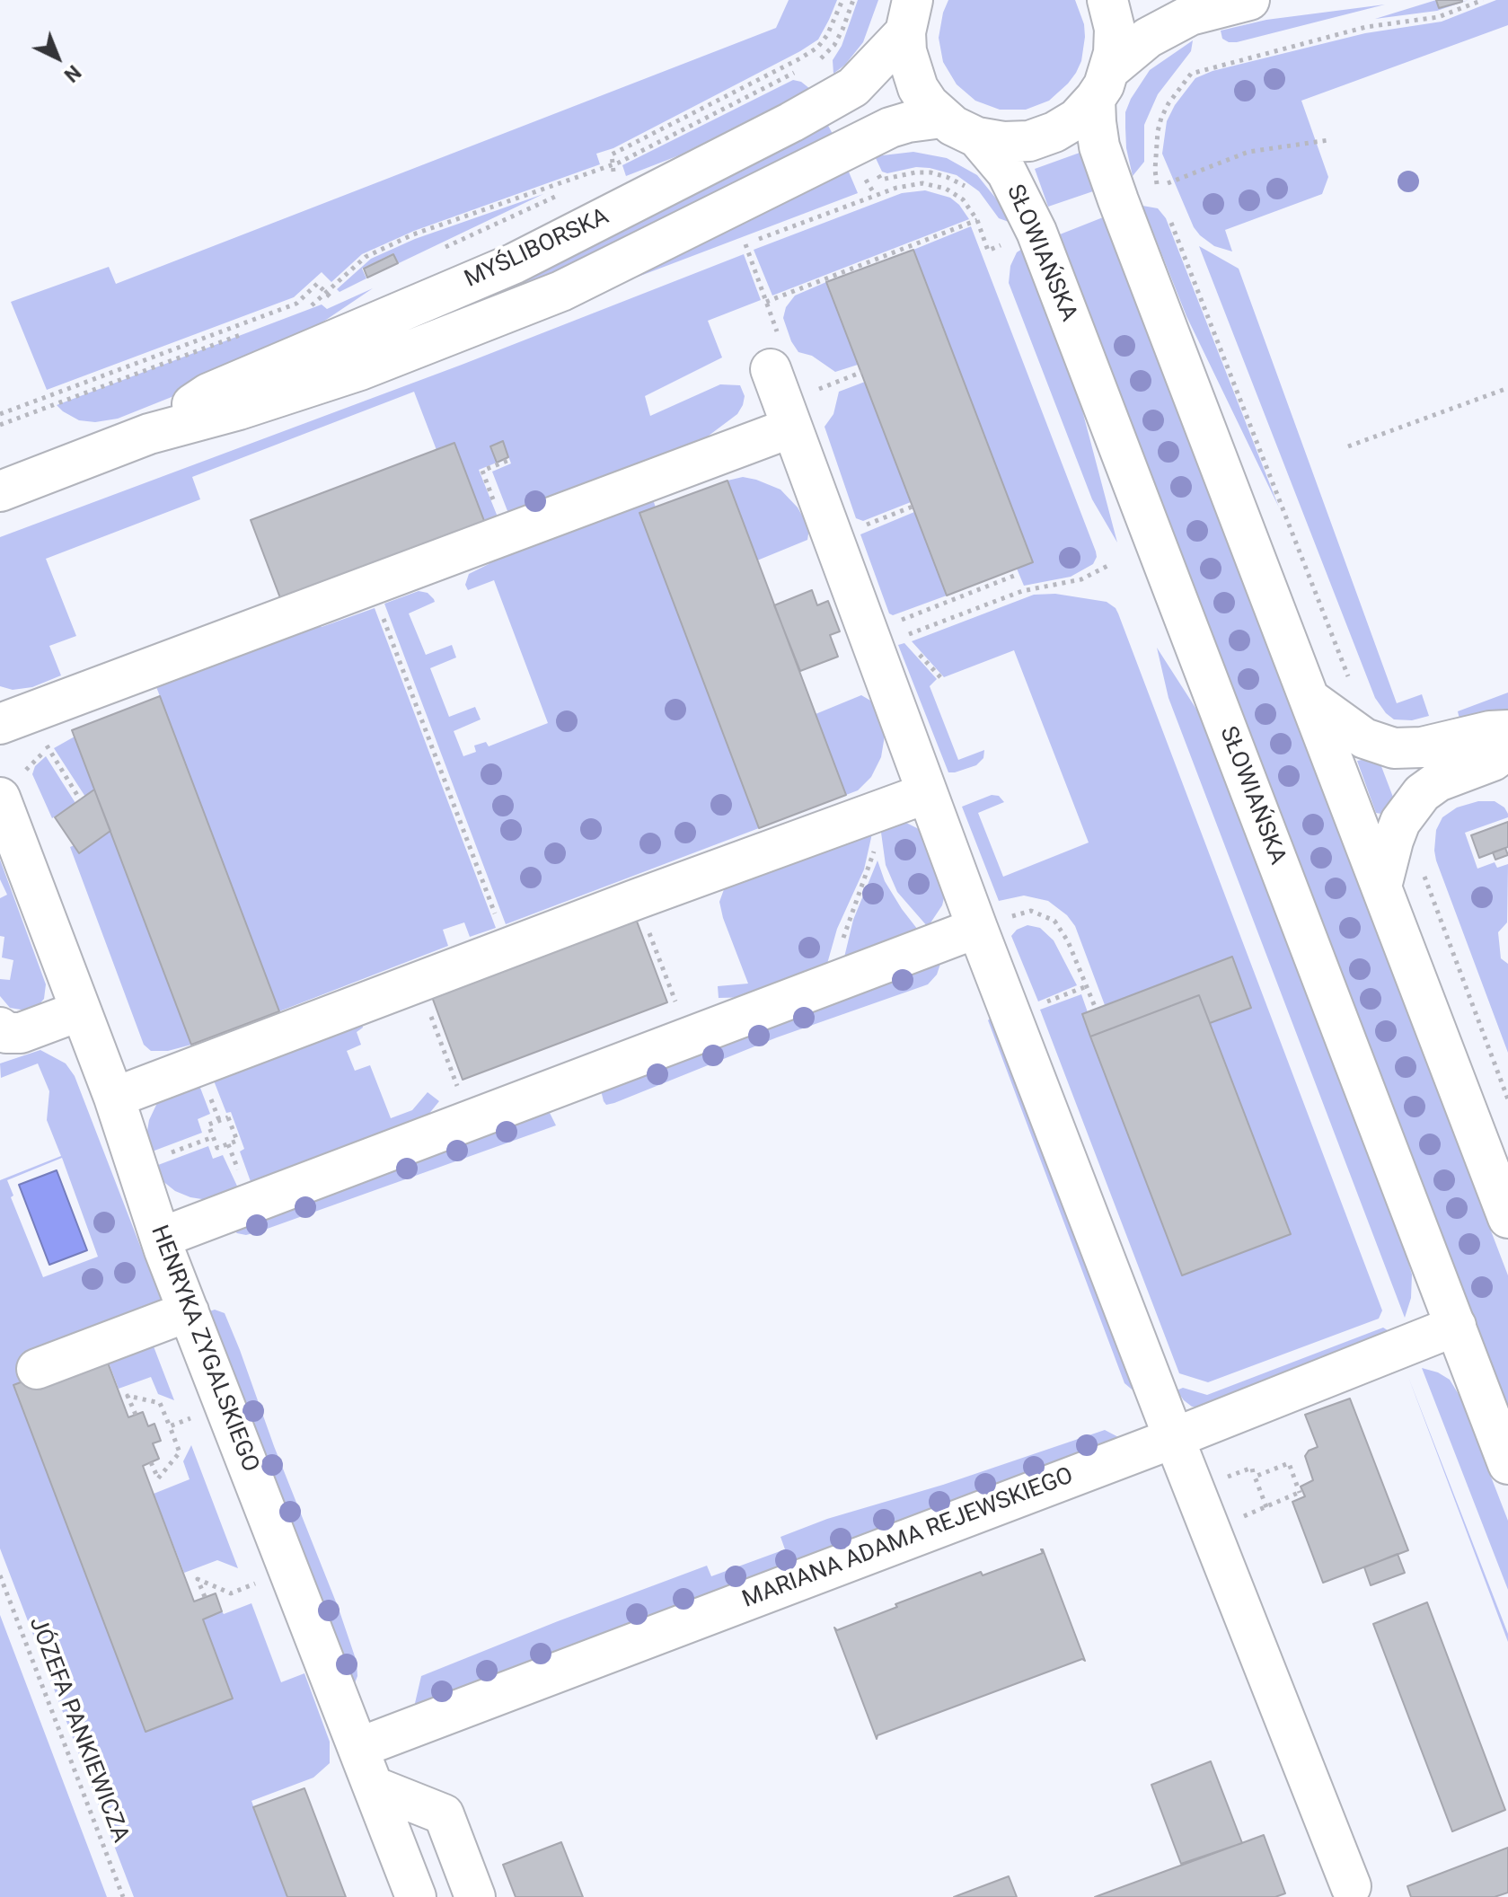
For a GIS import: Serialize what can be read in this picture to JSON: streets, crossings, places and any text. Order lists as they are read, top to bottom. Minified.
{"streets":{"main road":["MYŚLIBORSKA","SŁOWIAŃSKA","HENRYKA ZYGALSKIEGO","MARIANA ADAMA REJEWSKIEGO"],"path":["JÓZEFA PANKIEWICZA"]},"crossings":[["SŁOWIAŃSKA","MARIANA ADAMA REJEWSKIEGO"],["HENRYKA ZYGALSKIEGO","MARIANA ADAMA REJEWSKIEGO"]],"north":"bottom right"}
